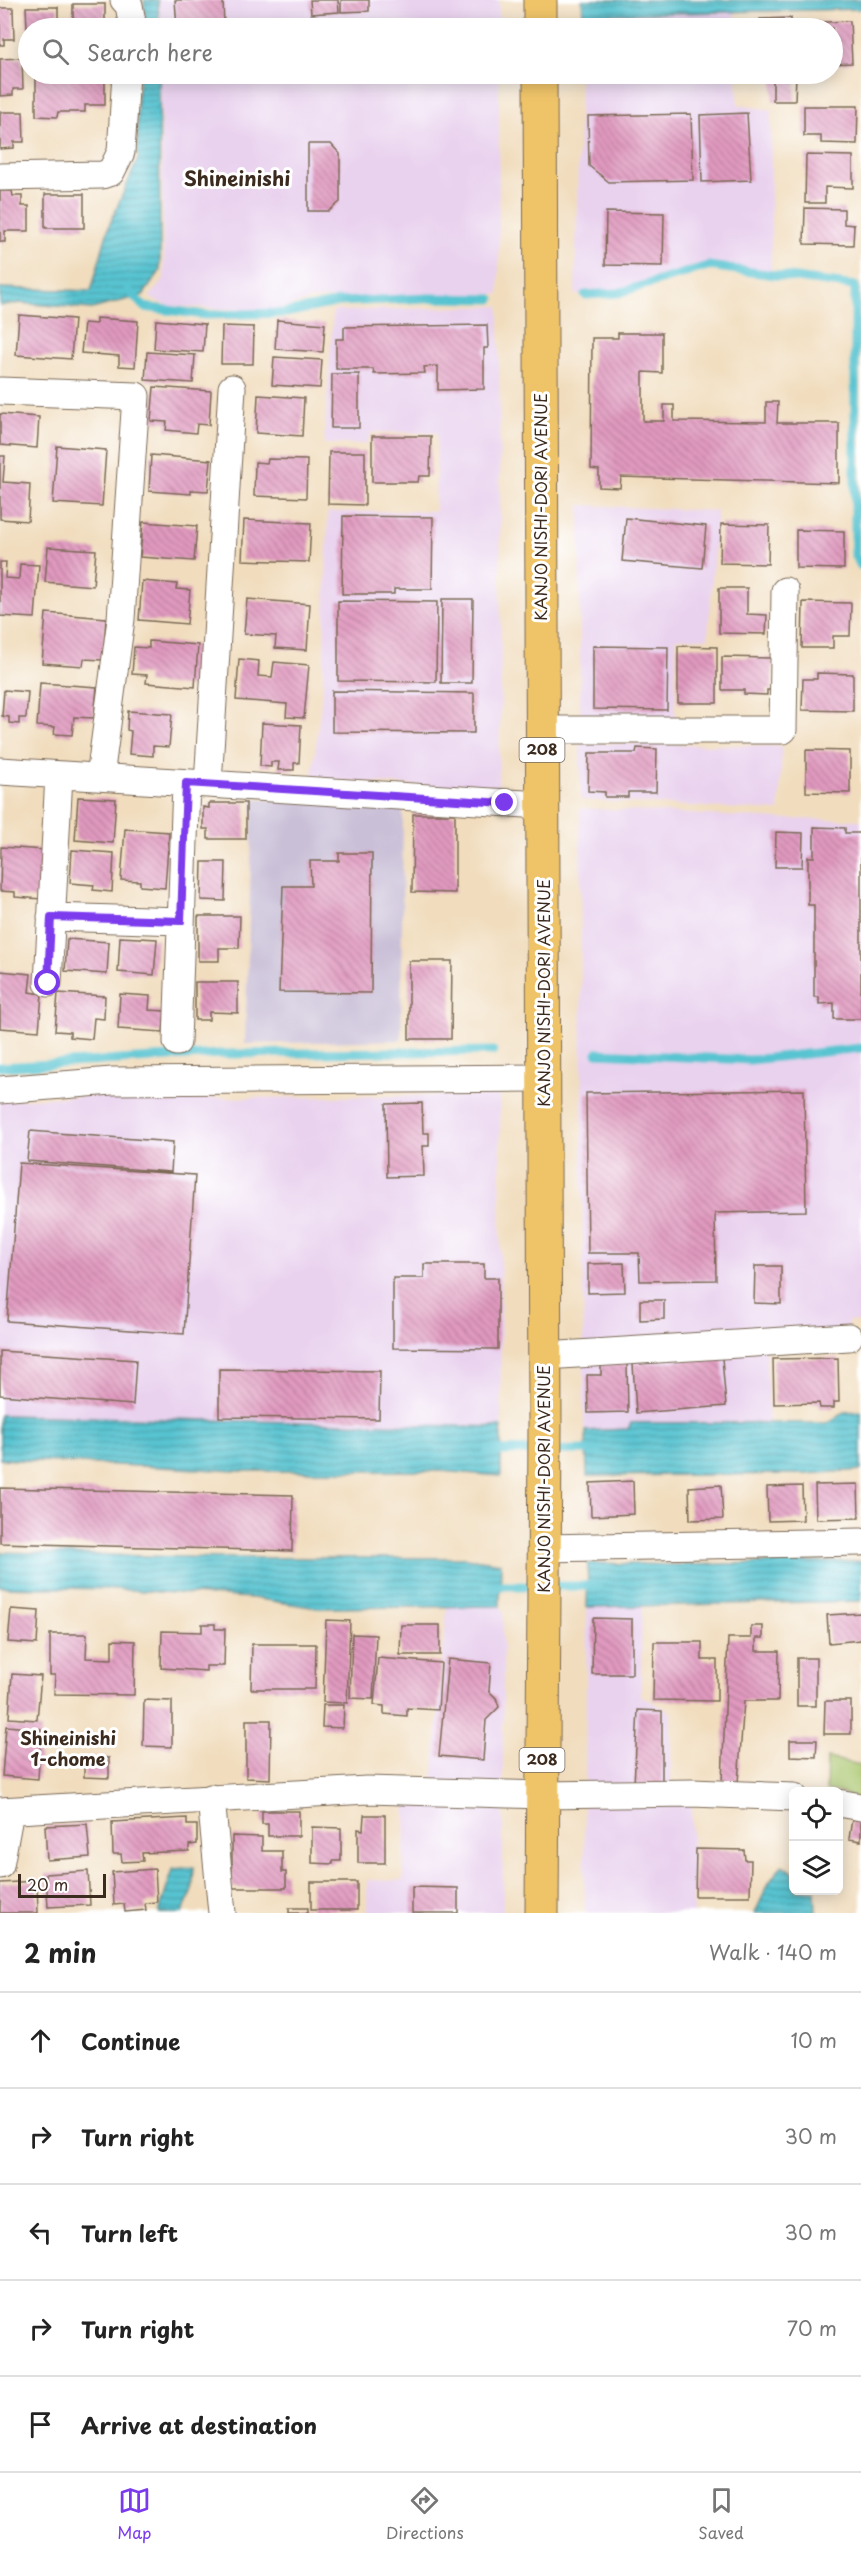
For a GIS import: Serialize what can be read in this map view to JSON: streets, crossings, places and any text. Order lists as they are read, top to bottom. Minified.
{"streets":{"highway":["KANJO NISHI-DORI AVENUE","208"]},"districts":["Shineinishi","Shineinishi 1-chome"],"scale_bar":"20 m","page":{"search":"Search here","scale":"20 m","heading":["2 min","Walk · 140 m"],"list":[["Continue","10 m"],["Turn right","30 m"],["Turn left","30 m"],["Turn right","70 m"],"Arrive at destination"],"nav":["Map","Directions","Saved"]}}
